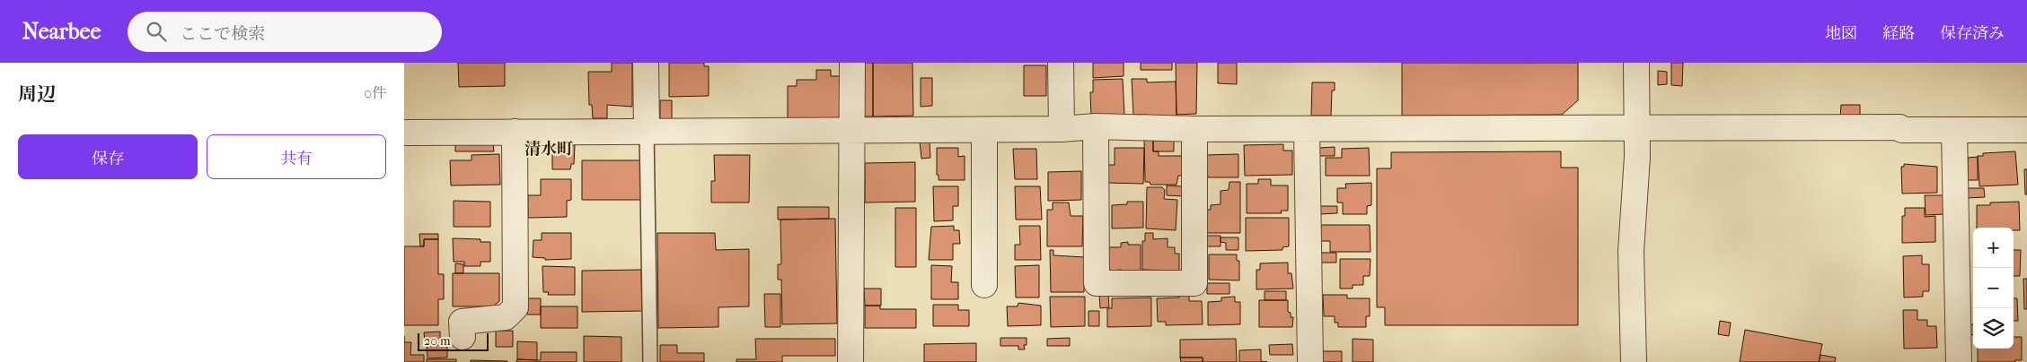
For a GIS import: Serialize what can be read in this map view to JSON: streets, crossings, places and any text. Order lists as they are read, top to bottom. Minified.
{"districts":["清水町"],"scale_bar":"20 m","page":{"header":"Nearbee","search":"ここで検索","nav":["地図","経路","保存済み"],"heading":["周辺","0件"],"buttons":["保存","共有"],"map_buttons":["+","−"],"scale":"20 m"}}
